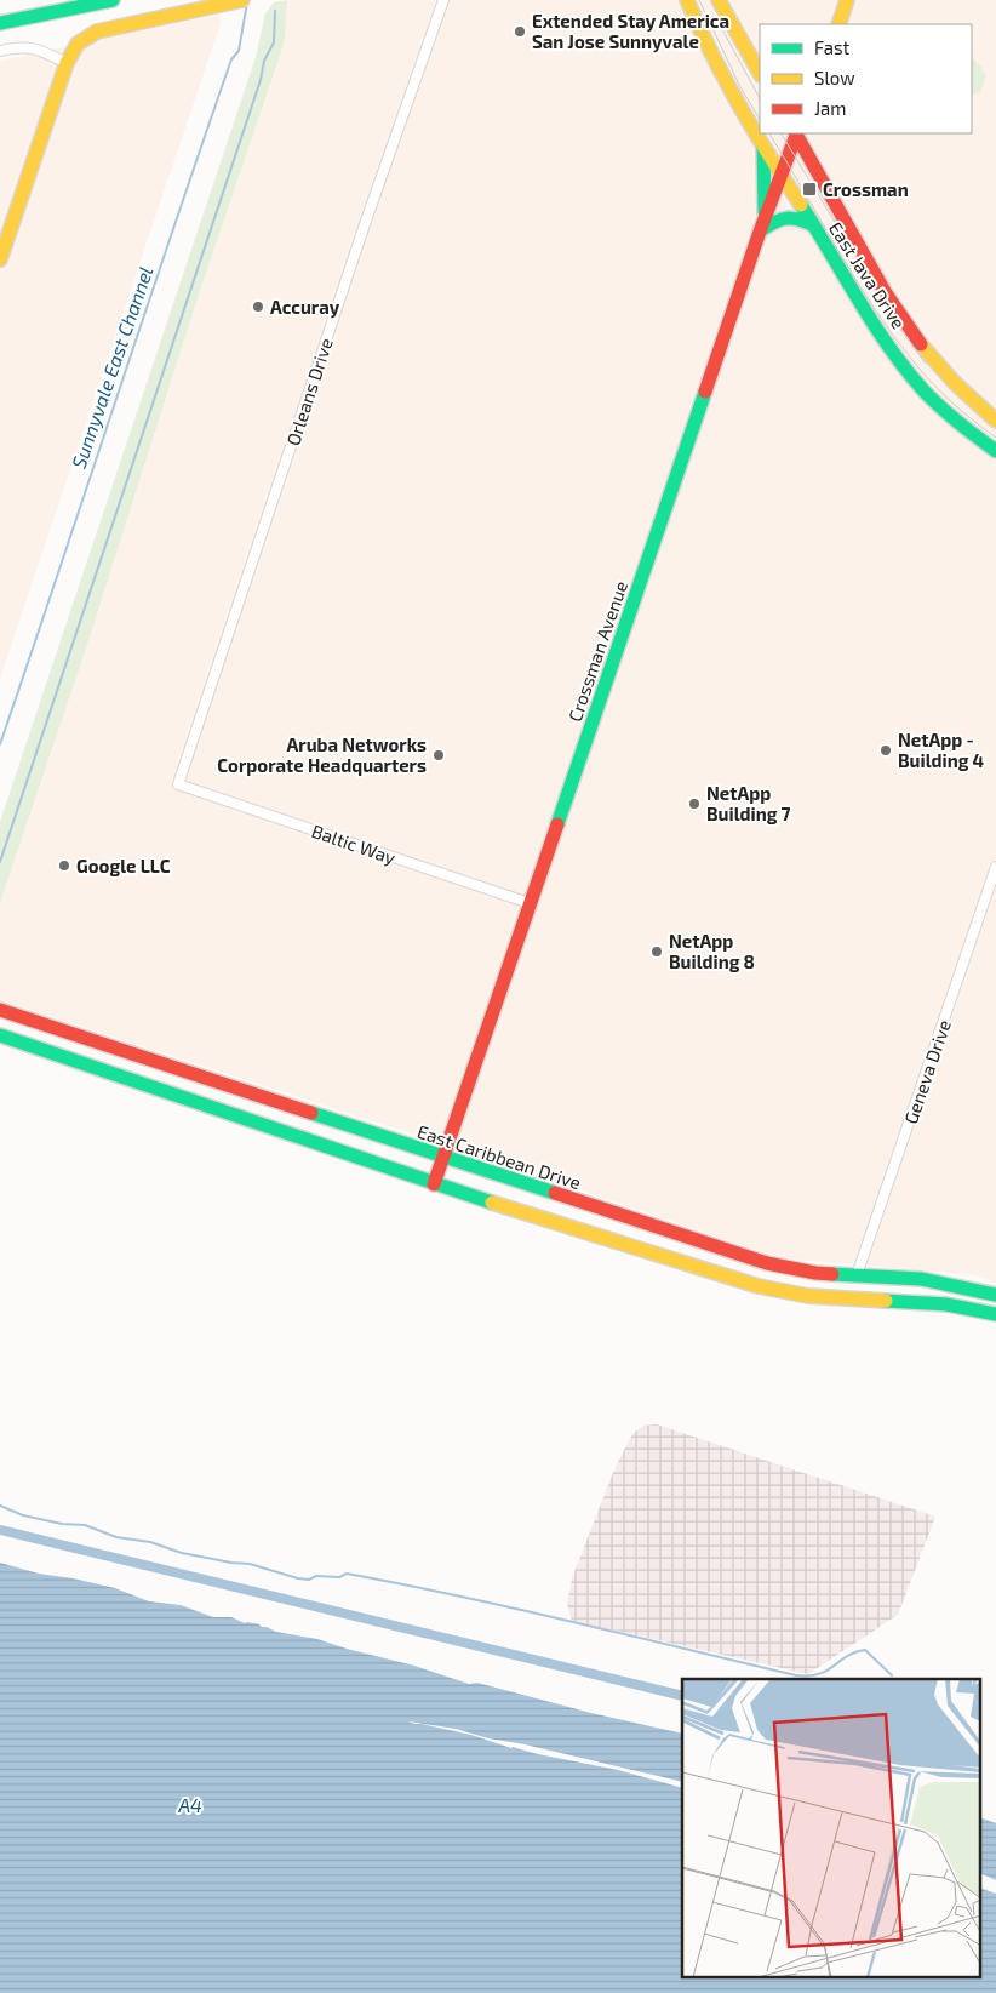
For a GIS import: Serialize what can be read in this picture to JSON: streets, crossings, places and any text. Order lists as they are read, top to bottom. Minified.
{"streets":{"main road":["East Java Drive","Crossman Avenue","East Caribbean Drive"],"street":["Orleans Drive","Baltic Way","Geneva Drive"]},"crossings":[["East Java Drive","Crossman Avenue"],["Orleans Drive","Baltic Way"],["Crossman Avenue","Baltic Way"],["Crossman Avenue","East Caribbean Drive"],["Geneva Drive","East Caribbean Drive"]],"water":["Sunnyvale East Channel","A4"],"places":{"other":["Extended Stay America San Jose Sunnyvale","Accuray","NetApp - Building 4","Aruba Networks Corporate Headquarters","NetApp Building 7","Google LLC","NetApp Building 8"],"transit":["Crossman"]},"legend":["Fast","Slow","Jam"]}
